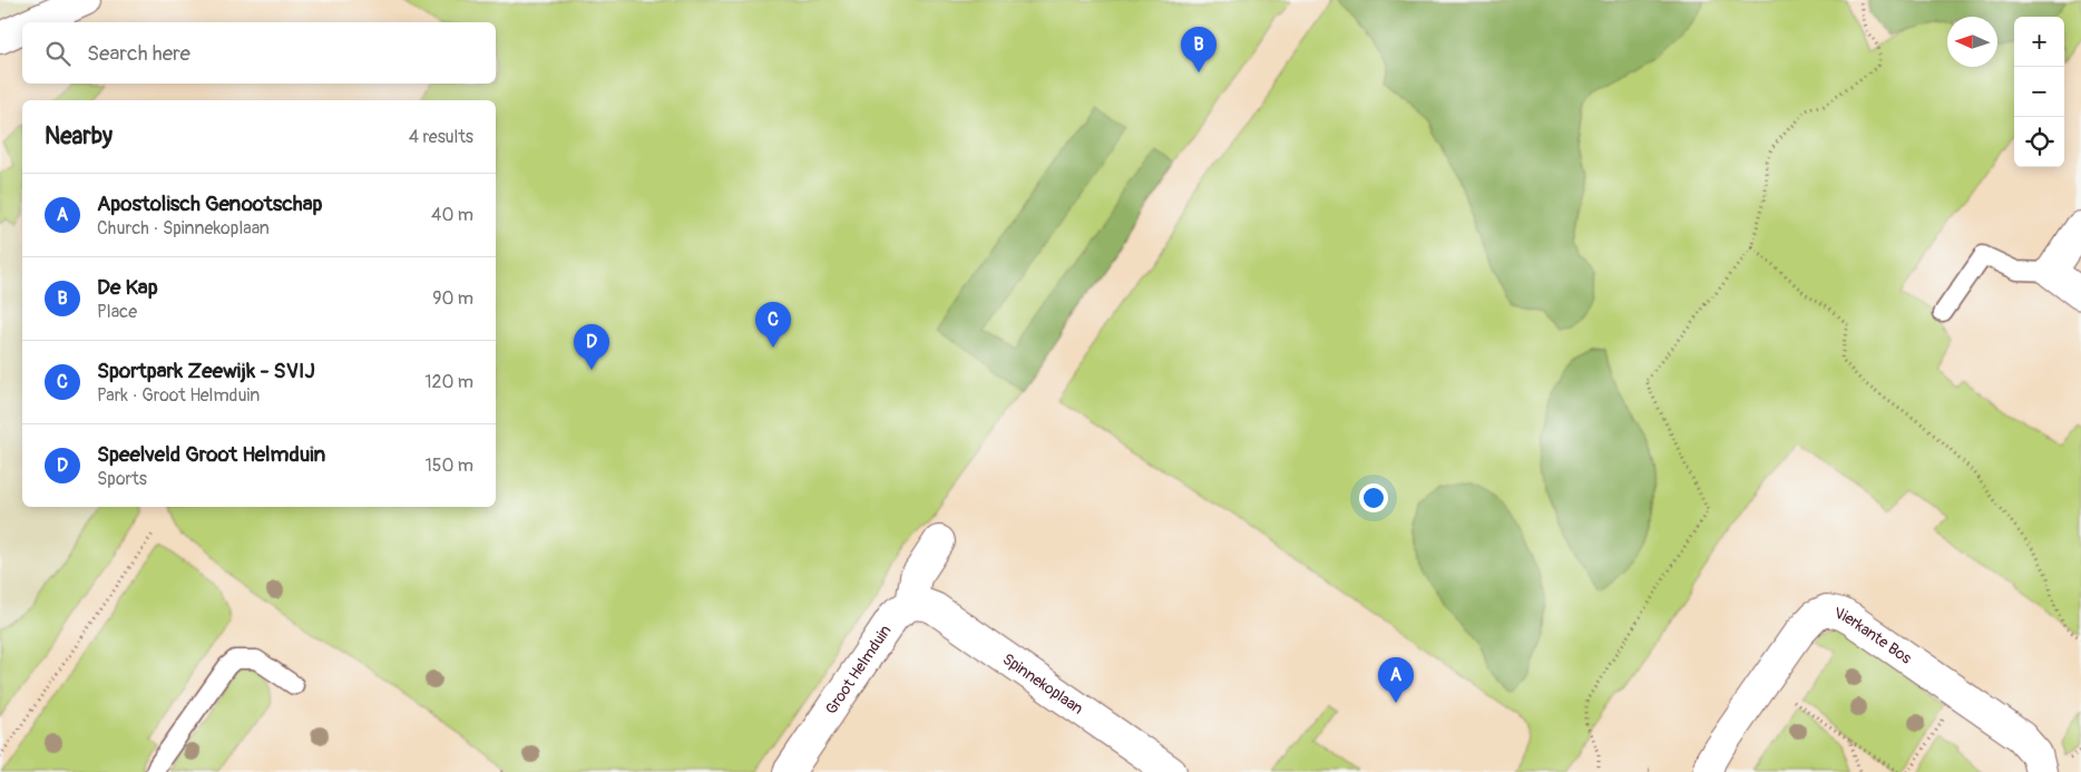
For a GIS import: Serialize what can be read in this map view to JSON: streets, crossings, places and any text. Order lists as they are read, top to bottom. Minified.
{"streets":{"street":["Vierkante Bos","Groot Helmduin","Spinnekoplaan"]},"crossings":[["Groot Helmduin","Spinnekoplaan"]],"north":"left","page":{"map_buttons":["+","−"],"search":"Search here","pins":["B","C","D","A"],"heading":["Nearby","4 results"],"list":[{"mark":"A","name":"Apostolisch Genootschap","note":"Church · Spinnekoplaan","value":"40 m"},{"mark":"B","name":"De Kap","note":"Place","value":"90 m"},{"mark":"C","name":"Sportpark Zeewijk - SVIJ","note":"Park · Groot Helmduin","value":"120 m"},{"mark":"D","name":"Speelveld Groot Helmduin","note":"Sports","value":"150 m"}]}}
